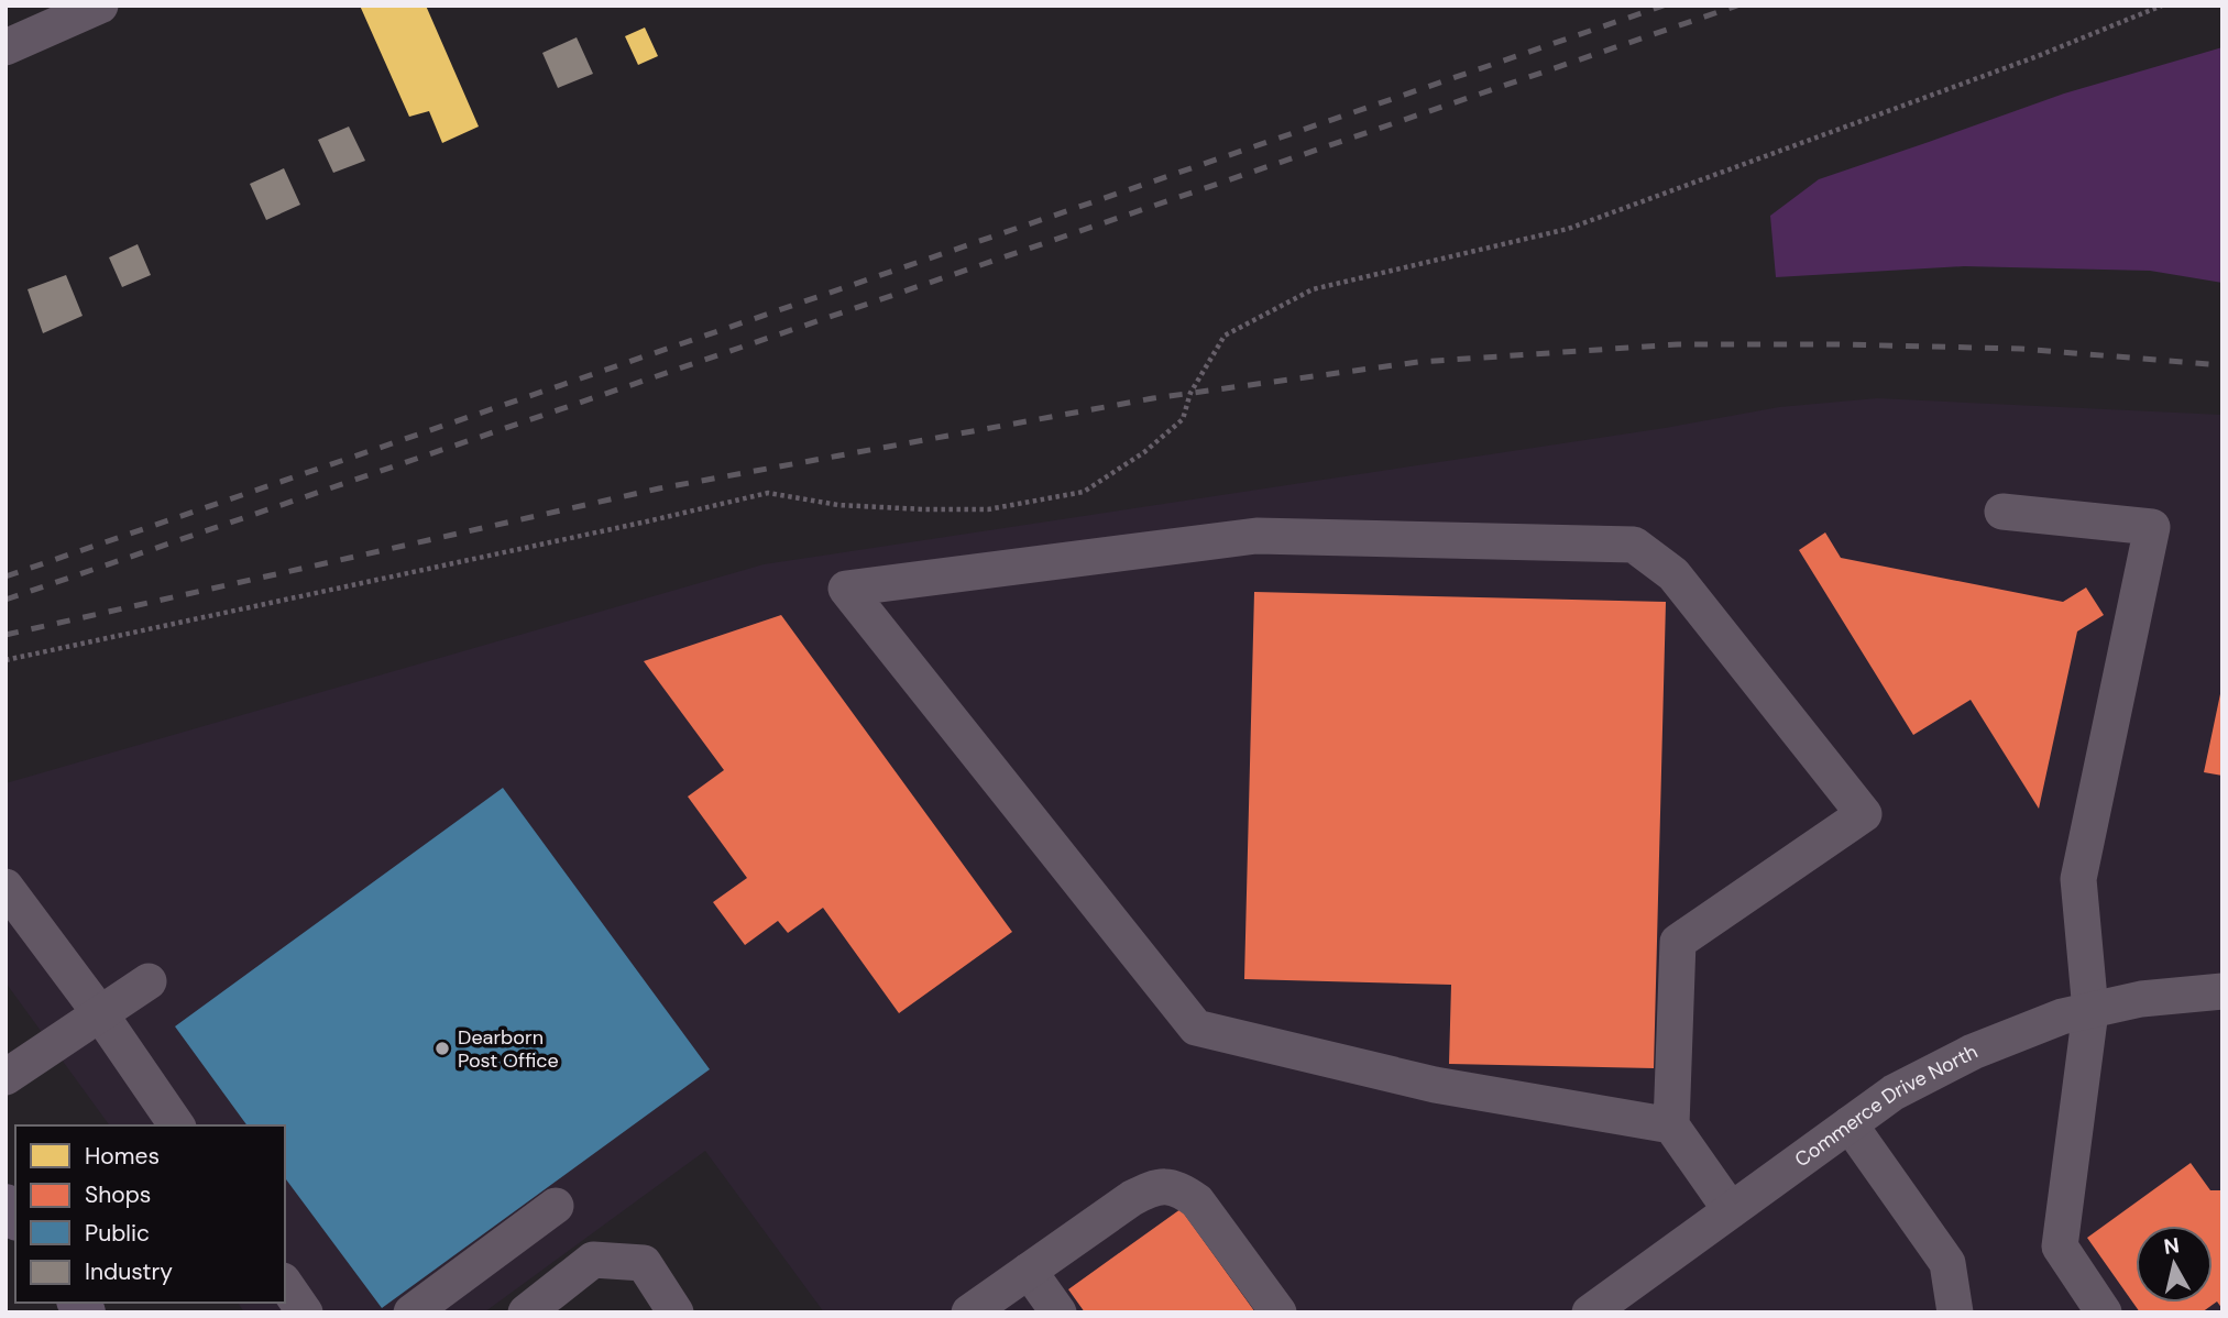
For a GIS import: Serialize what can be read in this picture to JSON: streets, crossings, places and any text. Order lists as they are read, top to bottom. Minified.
{"streets":{"street":["Commerce Drive North"]},"places":["Dearborn Post Office"],"legend":["Homes","Shops","Public","Industry"],"north":"top"}
